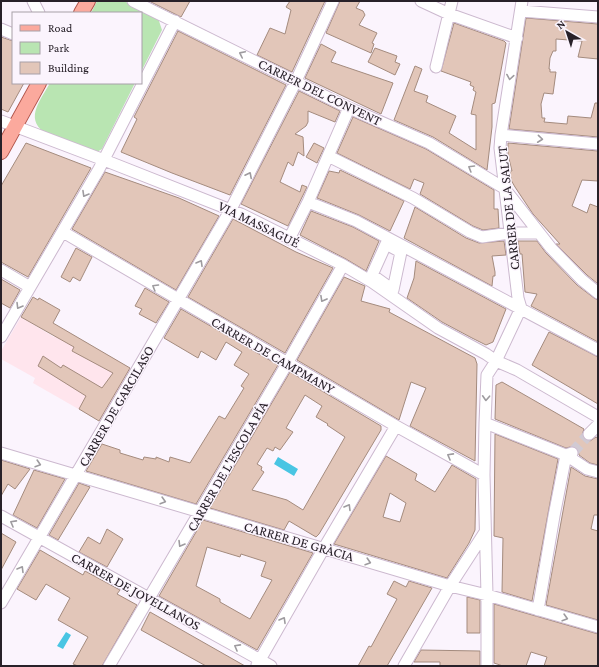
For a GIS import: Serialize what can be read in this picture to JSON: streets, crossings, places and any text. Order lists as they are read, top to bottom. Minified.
{"streets":{"street":["CARRER DEL CONVENT","CARRER DE LA SALUT","VIA MASSAGUÉ","CARRER DE CAMPMANY","CARRER DE GARCILASO","CARRER DE L'ESCOLA PÍA","CARRER DE GRÀCIA","CARRER DE JOVELLANOS"]},"crossings":[["CARRER DEL CONVENT","CARRER DE LA SALUT"],["CARRER DEL CONVENT","CARRER DE GARCILASO"],["VIA MASSAGUÉ","CARRER DE GARCILASO"],["VIA MASSAGUÉ","CARRER DE L'ESCOLA PÍA"],["CARRER DE CAMPMANY","CARRER DE GARCILASO"],["CARRER DE CAMPMANY","CARRER DE L'ESCOLA PÍA"],["CARRER DE GARCILASO","CARRER DE GRÀCIA"],["CARRER DE GARCILASO","CARRER DE JOVELLANOS"],["CARRER DE L'ESCOLA PÍA","CARRER DE GRÀCIA"],["CARRER DE L'ESCOLA PÍA","CARRER DE JOVELLANOS"]],"one_way":["CARRER DE CAMPMANY","CARRER DE L'ESCOLA PÍA","CARRER DE GRÀCIA","CARRER DE JOVELLANOS"],"legend":["Road","Park","Building"],"north":"top left"}
